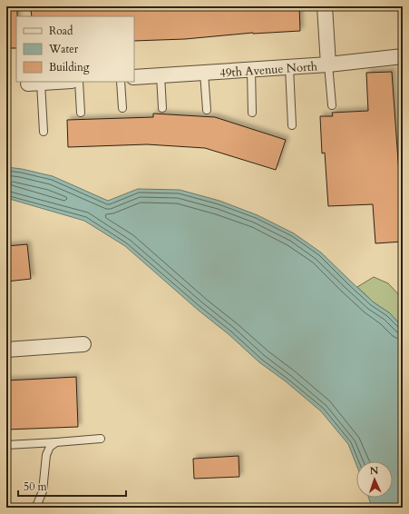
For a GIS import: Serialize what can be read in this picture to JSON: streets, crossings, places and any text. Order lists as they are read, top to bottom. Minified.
{"streets":{"street":["49th Avenue North"]},"legend":["Road","Water","Building"],"scale_bar":"50 m","north":"top"}
